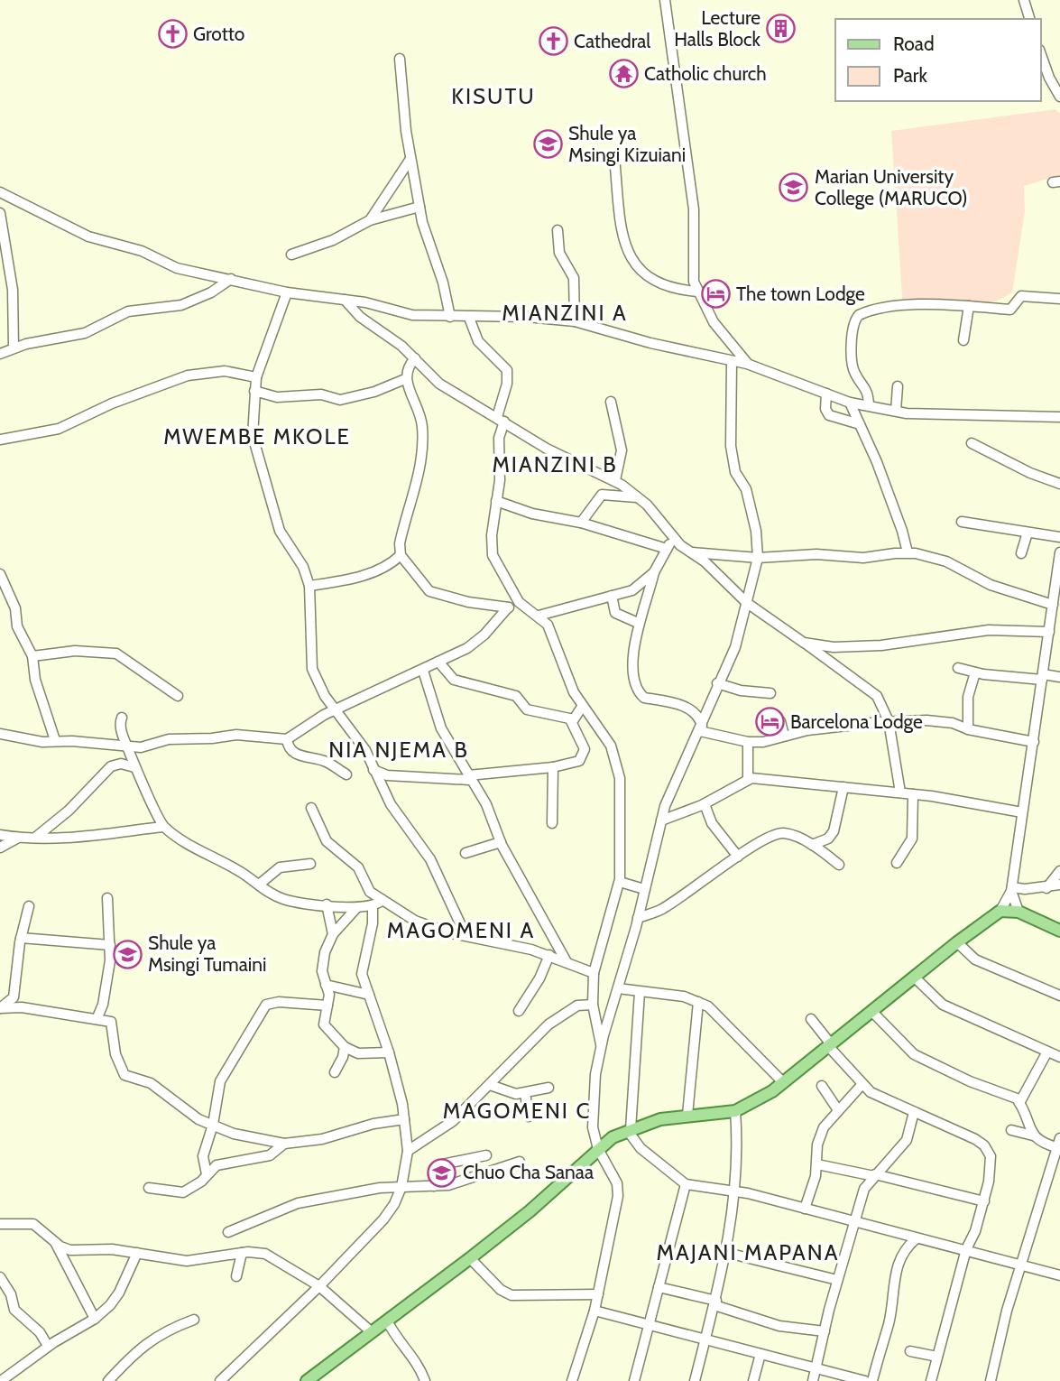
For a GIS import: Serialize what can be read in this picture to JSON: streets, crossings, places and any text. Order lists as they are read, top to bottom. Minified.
{"districts":["KISUTU","MIANZINI A","MWEMBE MKOLE","MIANZINI B","NIA NJEMA B","MAGOMENI A","MAGOMENI C","MAJANI MAPANA"],"places":{"building":["Lecture Halls Block"],"church":["Grotto","Cathedral"],"temple":["Catholic church"],"school or university":["Shule ya Msingi Kizuiani","Marian University College (MARUCO)","Shule ya Msingi Tumaini","Chuo Cha Sanaa"],"hotel":["The town Lodge","Barcelona Lodge"]},"legend":["Road","Park"]}
